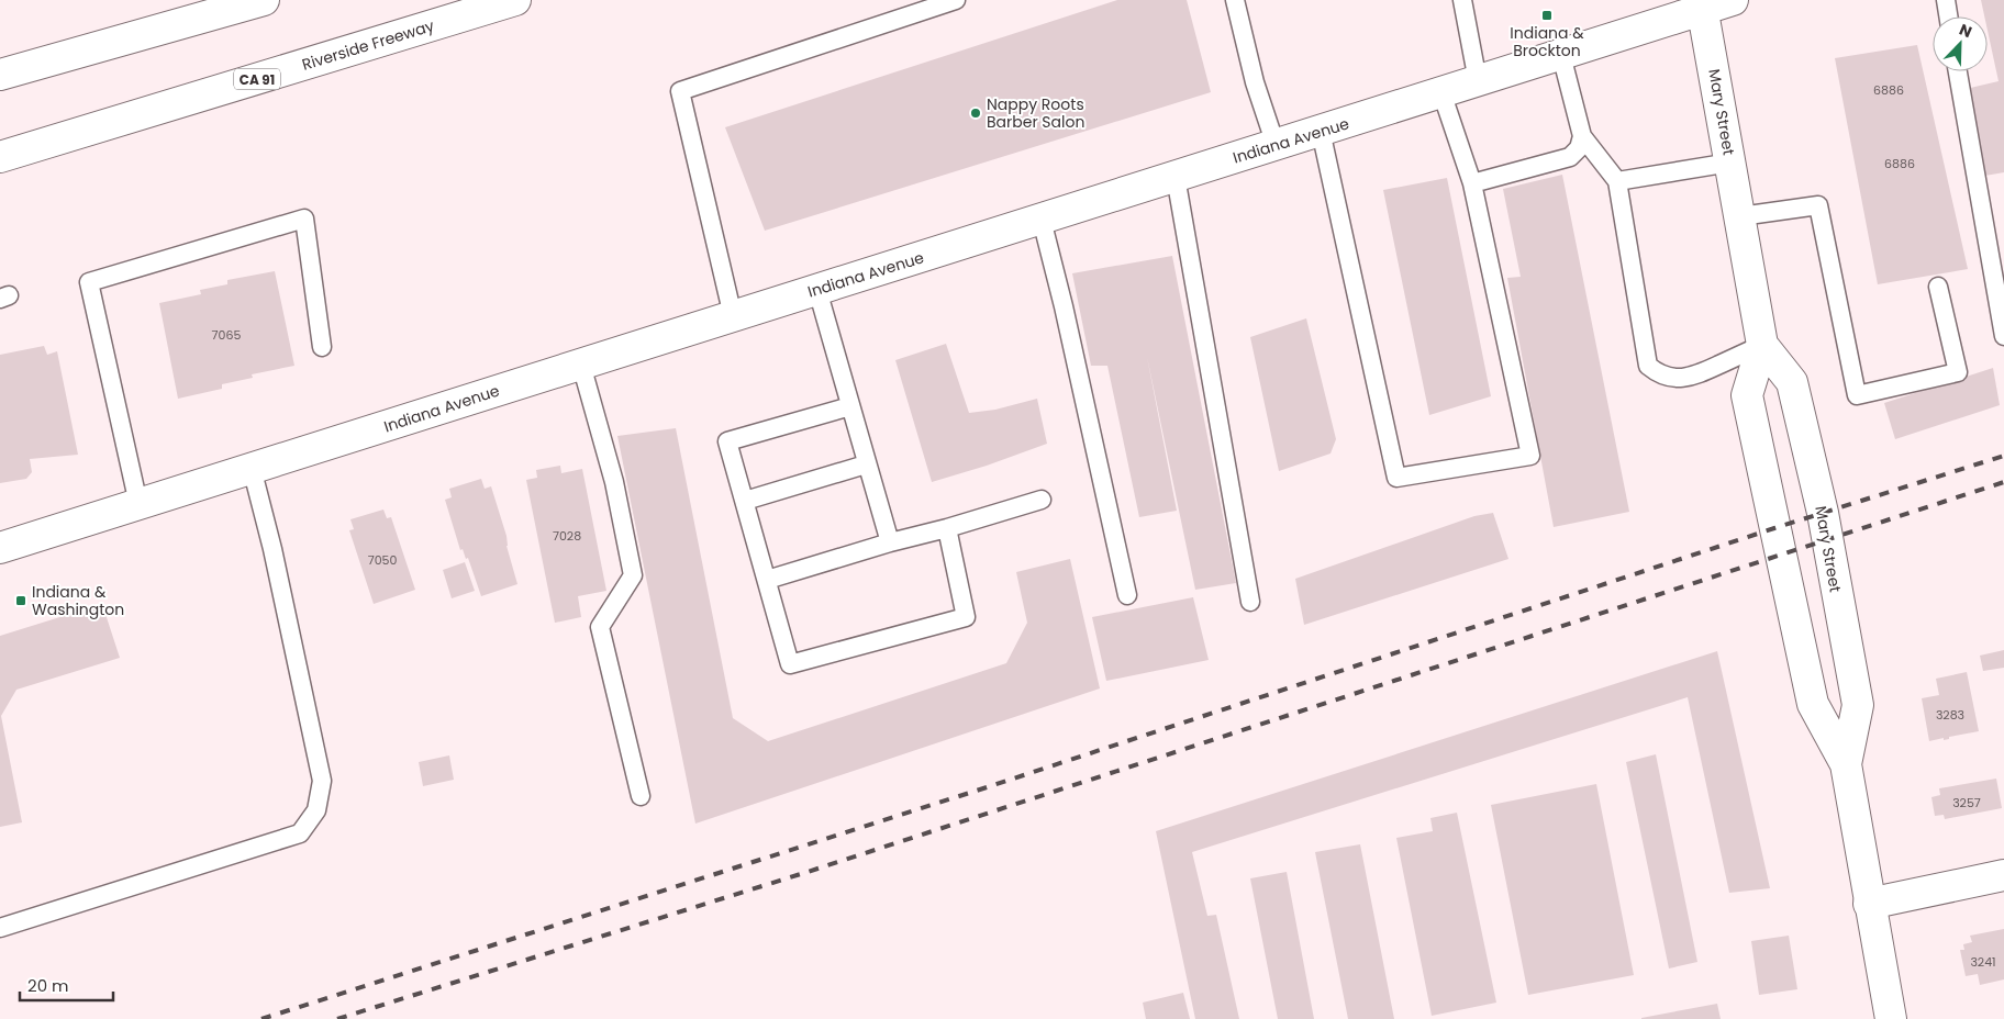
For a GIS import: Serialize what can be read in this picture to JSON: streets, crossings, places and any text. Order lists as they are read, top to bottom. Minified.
{"streets":{"main road":["Riverside Freeway","CA 91","Mary Street","Indiana Avenue"]},"crossings":[["Mary Street","Indiana Avenue"]],"places":{"transit":["Indiana & Brockton","Indiana & Washington"],"other":["Nappy Roots Barber Salon"]},"house_numbers":["6886","6886","7065","7028","7050","3283","3257","3241"],"scale_bar":"20 m","north":"top right"}
